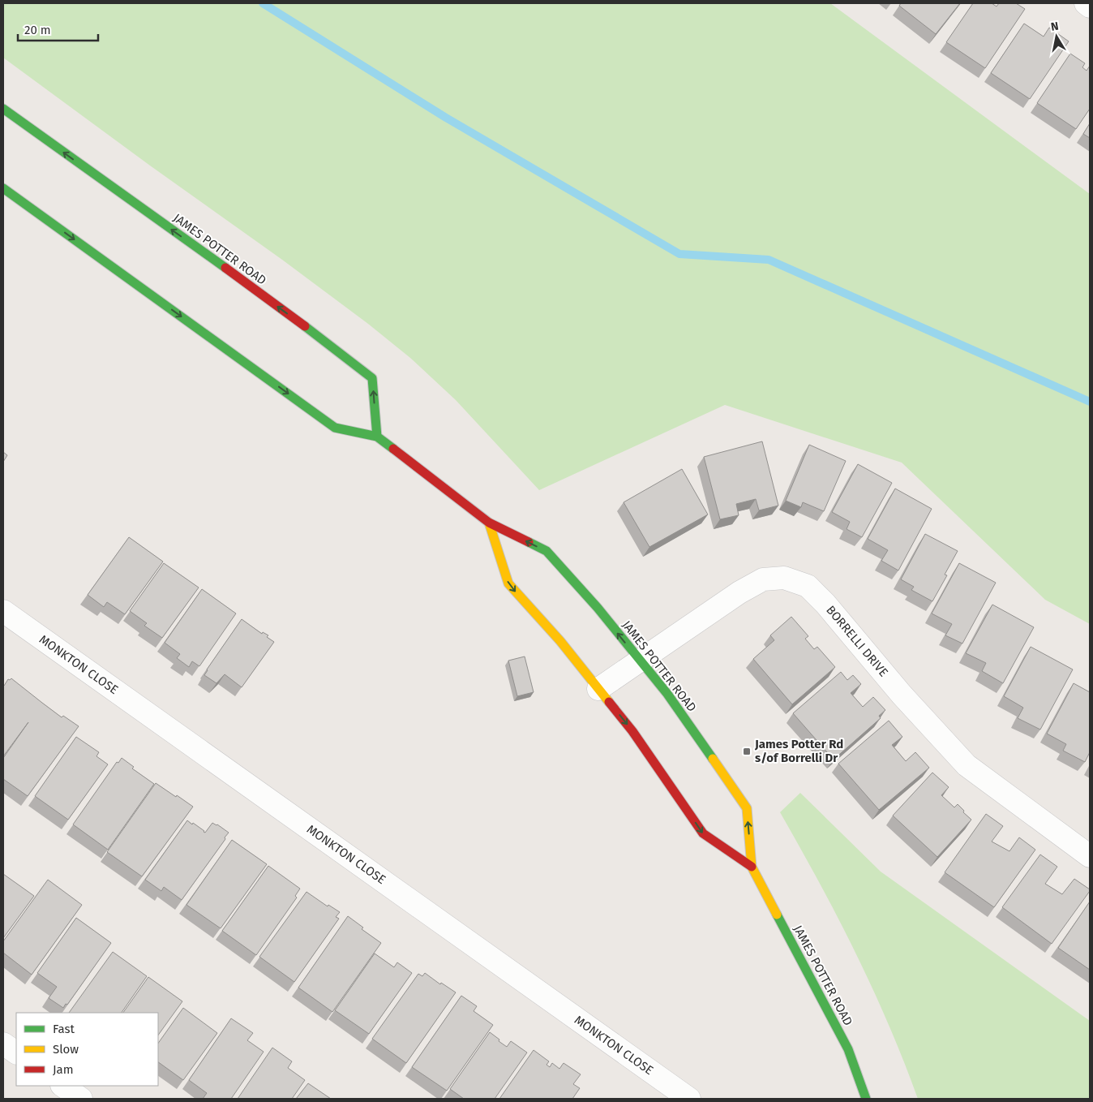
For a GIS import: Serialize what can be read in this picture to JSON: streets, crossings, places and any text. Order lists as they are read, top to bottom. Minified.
{"streets":{"main road":["JAMES POTTER ROAD"],"street":["BORRELLI DRIVE","MONKTON CLOSE"]},"crossings":[["JAMES POTTER ROAD","BORRELLI DRIVE"]],"places":{"transit":["James Potter Rd s/of Borrelli Dr"]},"legend":["Fast","Slow","Jam"],"scale_bar":"20 m","north":"top"}
